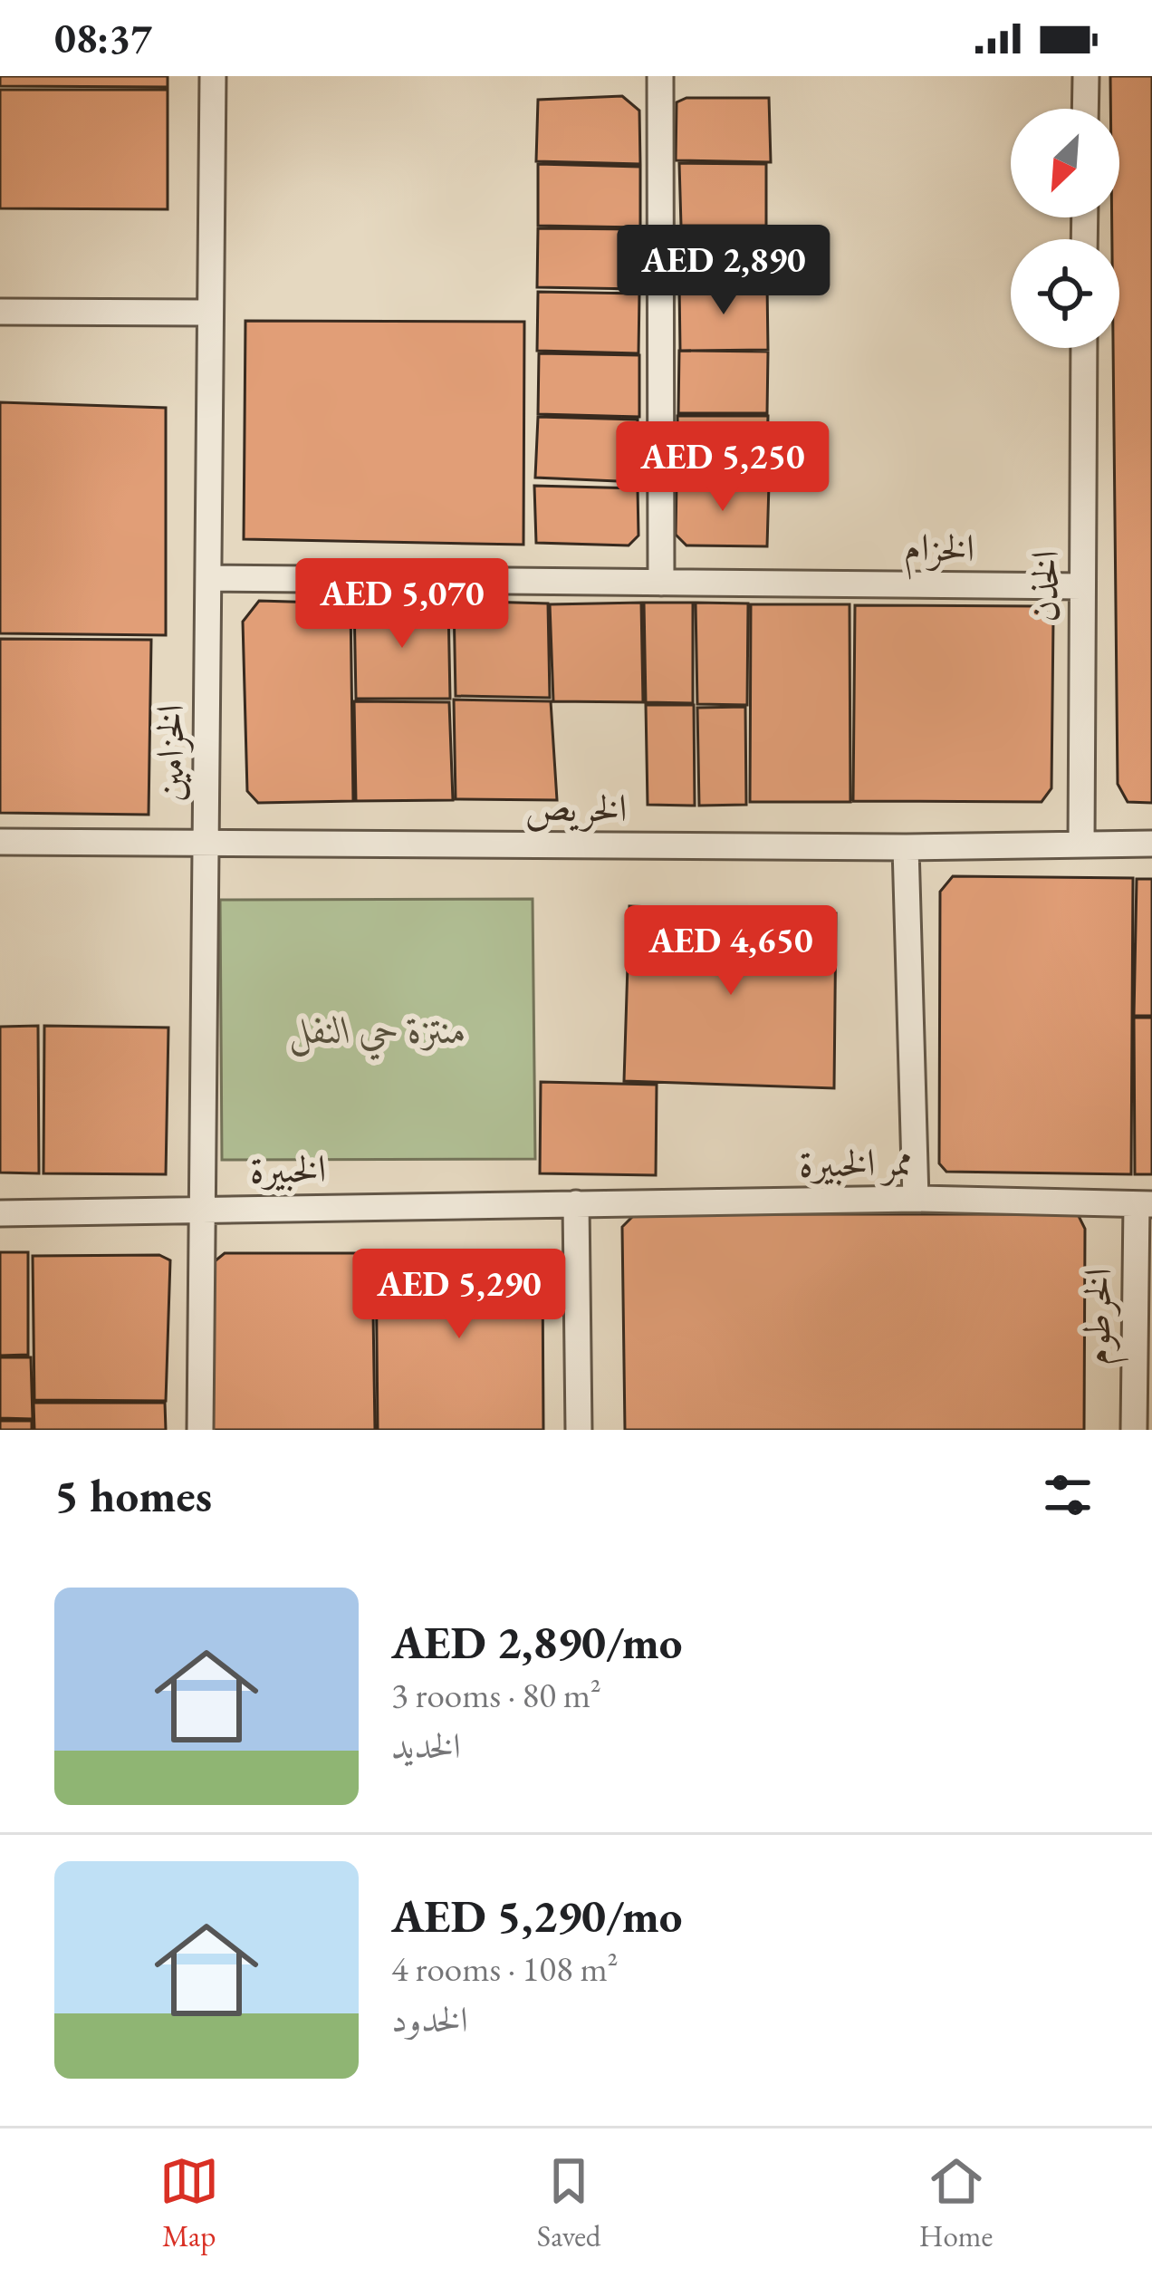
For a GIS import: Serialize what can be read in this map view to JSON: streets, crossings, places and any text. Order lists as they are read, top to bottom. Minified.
{"streets":{"street":["الخزام","الخذن","الخزامين","الخريص","ممر الخبيرة","الخبيرة","الخرطوم"]},"crossings":[["الخزام","الخذن"],["الخزام","الخزامين"],["الخذن","الخريص"],["الخزامين","الخريص"],["الخزامين","الخبيرة"],["ممر الخبيرة","الخبيرة"],["ممر الخبيرة","الخرطوم"]],"parks":["منتزة حي النفل"],"north":"bottom left","page":{"status":"08:37","price":["AED 2,890","AED 5,250","AED 5,070","AED 4,650","AED 5,290"],"heading":"5 homes","list":[{"name":"AED 2,890/mo","note":"3 rooms · 80 m² · الخديد"},{"name":"AED 5,290/mo","note":"4 rooms · 108 m² · الخدود"}],"tabs":["Map","Saved","Home"]}}
